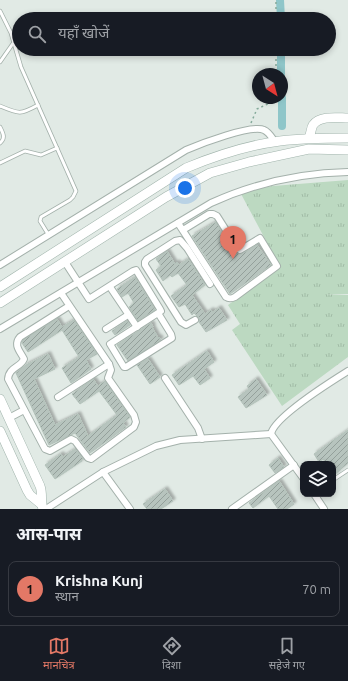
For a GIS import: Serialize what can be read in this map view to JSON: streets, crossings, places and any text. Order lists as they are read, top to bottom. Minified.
{"north":"bottom right","page":{"search":"यहाँ खोजें","pins":"1","heading":"आस-पास","list":[{"mark":"1","name":"Krishna Kunj","note":"स्थान","value":"70 m"}],"nav":["मानचित्र","दिशा","सहेजे गए"]}}
